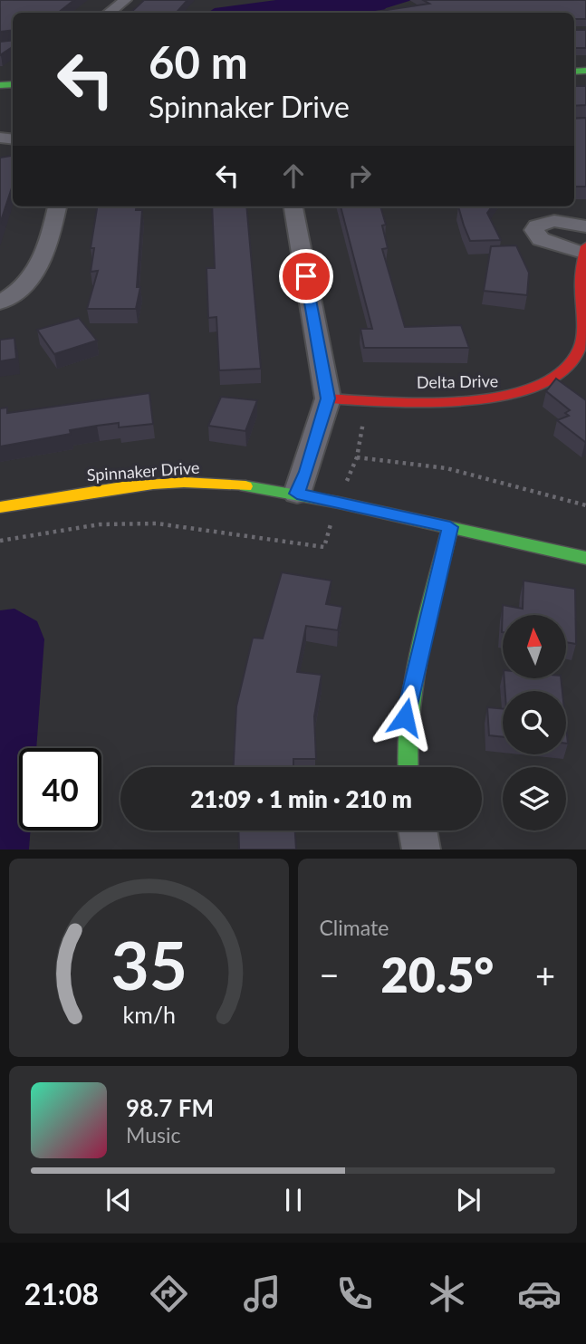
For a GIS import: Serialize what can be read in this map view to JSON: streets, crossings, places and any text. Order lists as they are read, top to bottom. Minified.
{"streets":{"street":["Delta Drive","Spinnaker Drive"]},"north":"top","page":{"turn":["60 m","Spinnaker Drive"],"limit":"40","trip":"21:09 · 1 min · 210 m","tile":"Climate","heat":["−","20.5°","+"],"song":["98.7 FM","Music"],"tabs":"21:08","gauge":["35","km/h"]}}
